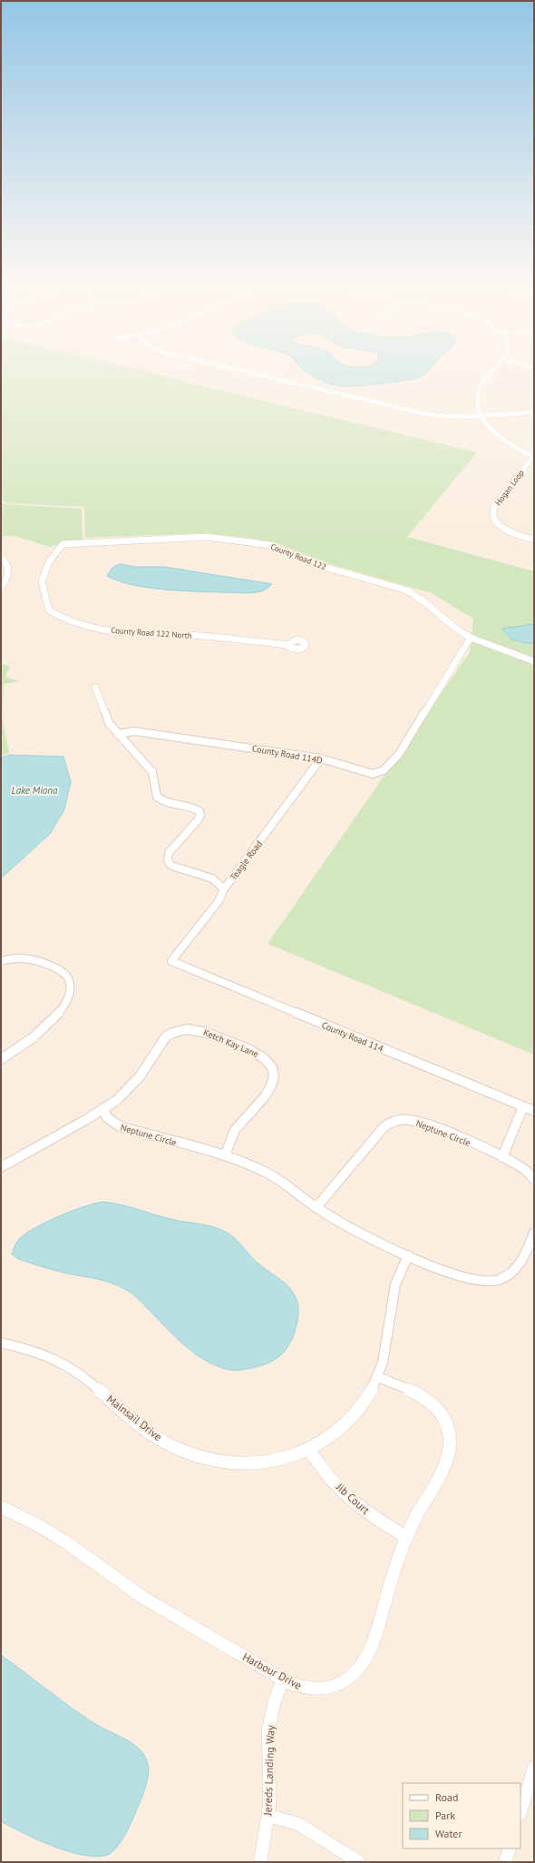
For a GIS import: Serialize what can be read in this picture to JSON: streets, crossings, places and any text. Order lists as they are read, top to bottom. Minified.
{"streets":{"street":["Hogan Loop","County Road 122","County Road 122 North","County Road 114D","Teagle Road","County Road 114","Ketch Kay Lane","Neptune Circle","Mainsail Drive","Jib Court","Harbour Drive","Jereds Landing Way"]},"crossings":[["County Road 122","County Road 122 North"],["County Road 122","County Road 114D"],["County Road 114D","Teagle Road"],["Teagle Road","County Road 114"],["Ketch Kay Lane","Neptune Circle"],["Neptune Circle","Mainsail Drive"],["Mainsail Drive","Jib Court"],["Mainsail Drive","Harbour Drive"],["Jib Court","Harbour Drive"],["Harbour Drive","Jereds Landing Way"]],"water":["Lake Miona"],"legend":["Road","Park","Water"]}
